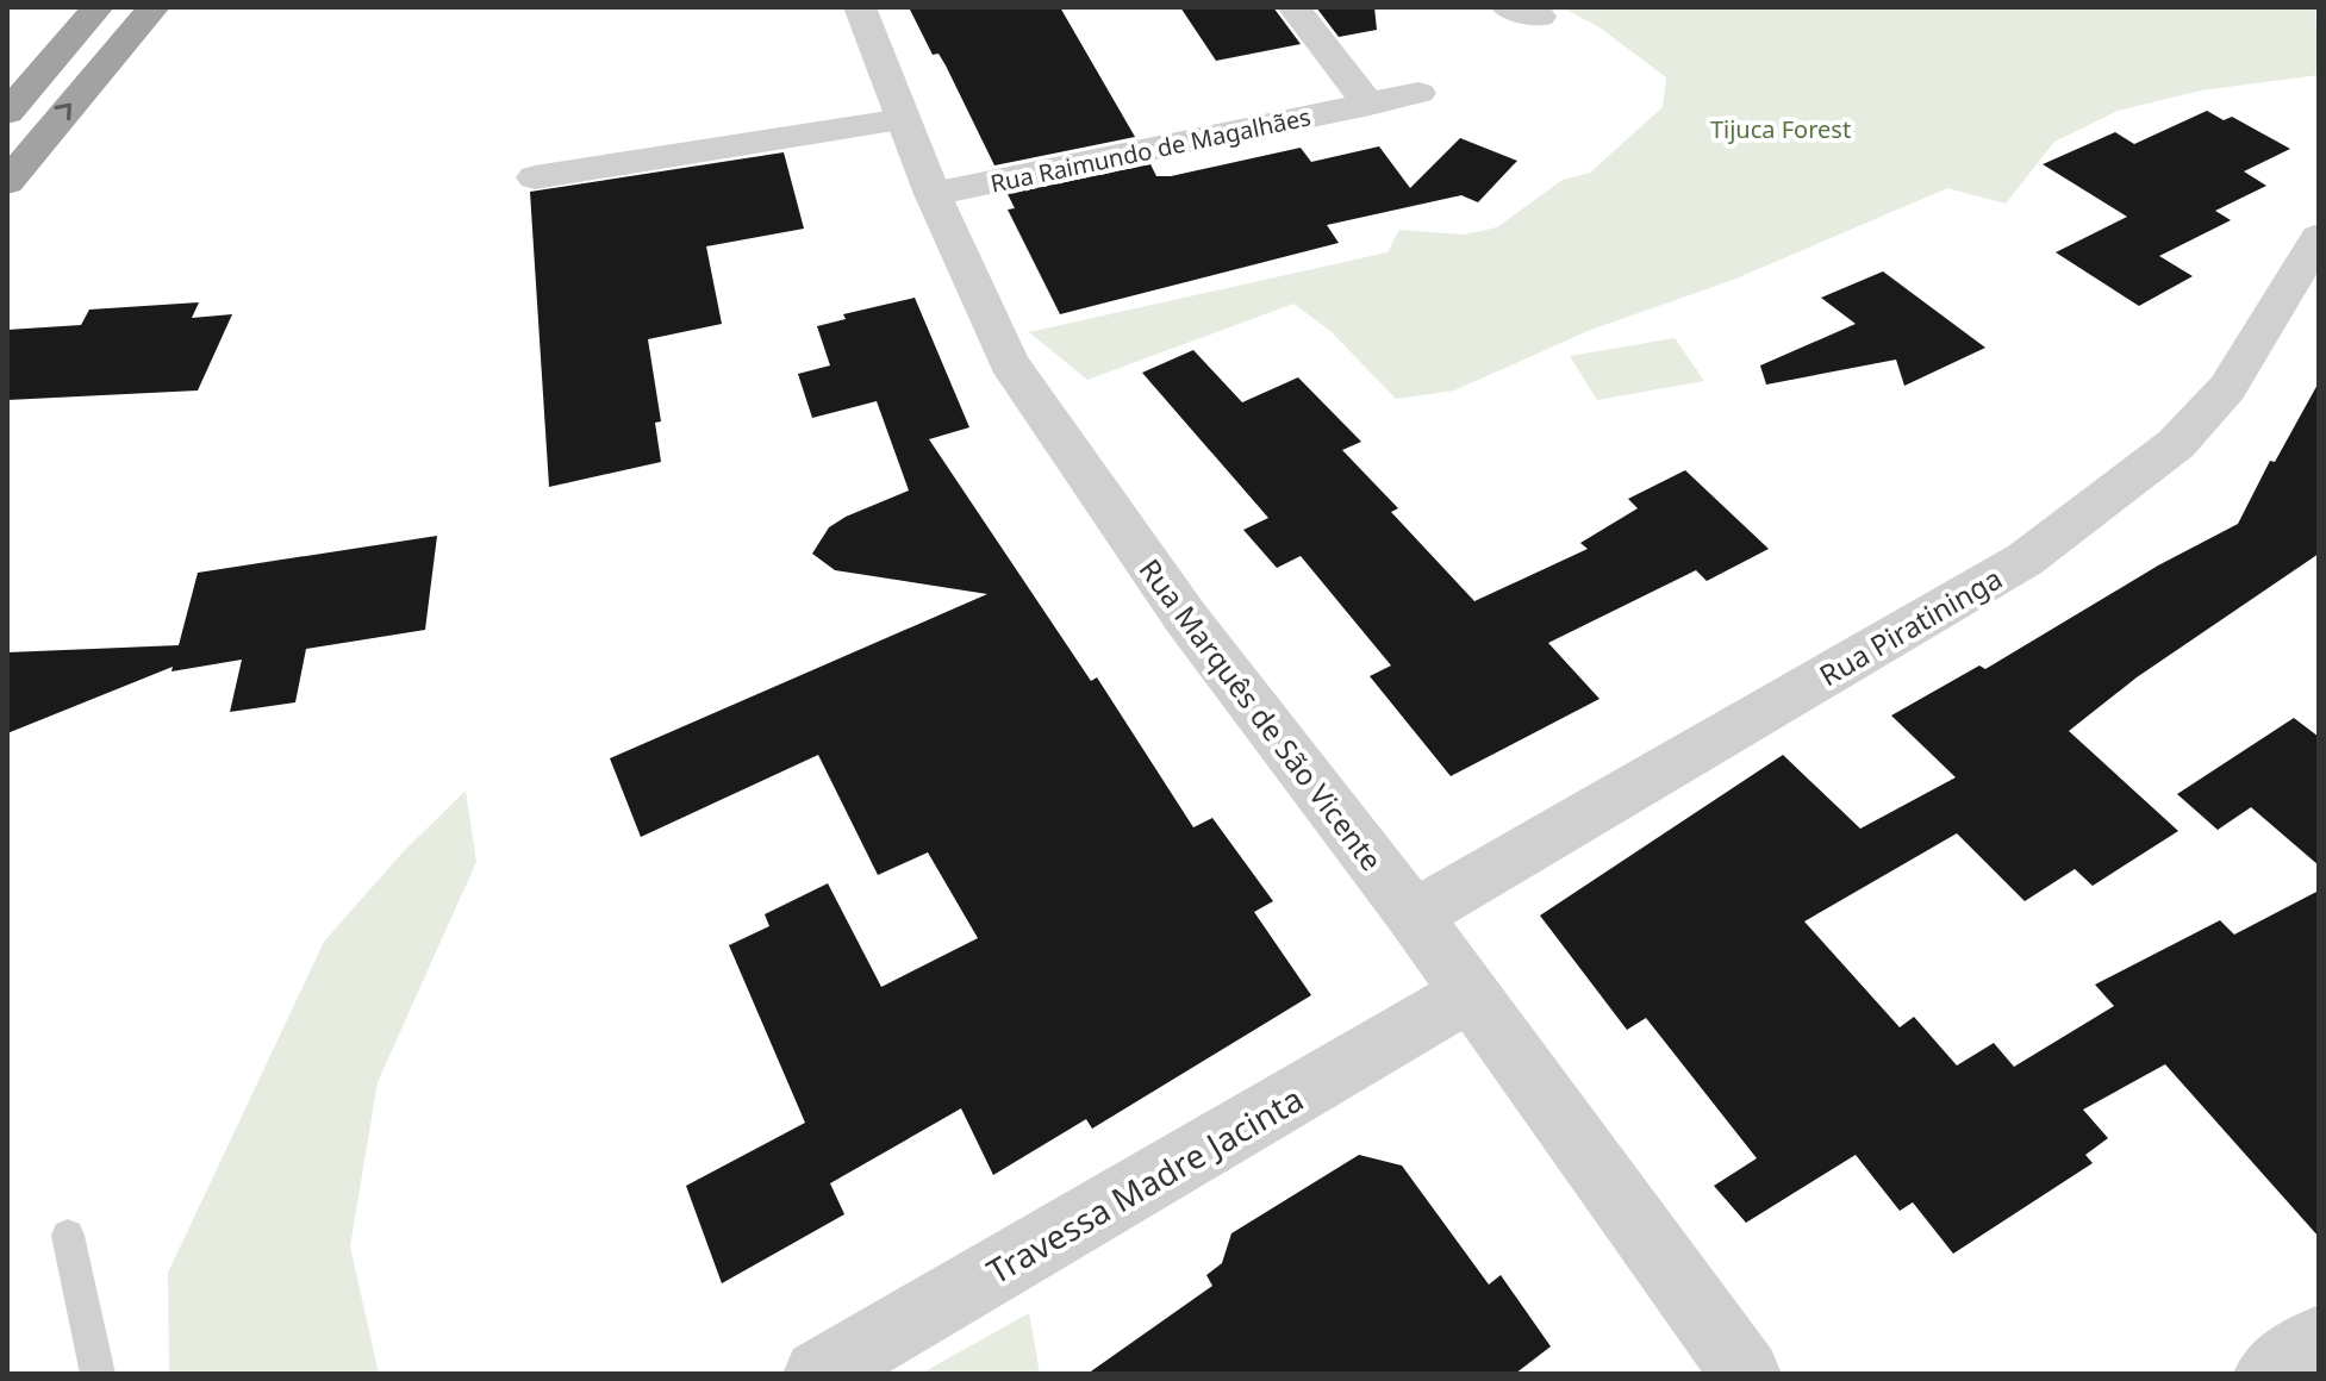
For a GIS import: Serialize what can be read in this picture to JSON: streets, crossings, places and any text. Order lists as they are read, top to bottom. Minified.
{"streets":{"street":["Rua Raimundo de Magalhães","Rua Piratininga","Rua Marquês de São Vicente","Travessa Madre Jacinta"]},"crossings":[["Rua Raimundo de Magalhães","Rua Marquês de São Vicente"],["Rua Piratininga","Rua Marquês de São Vicente"],["Rua Marquês de São Vicente","Travessa Madre Jacinta"]],"parks":["Tijuca Forest"]}
